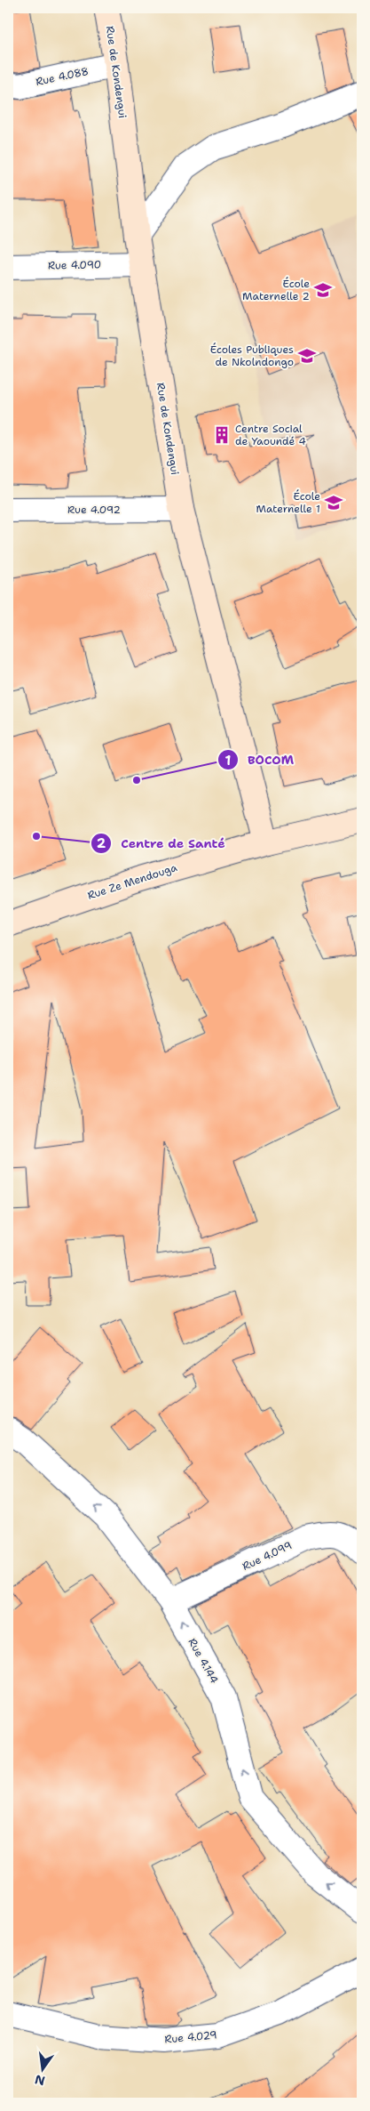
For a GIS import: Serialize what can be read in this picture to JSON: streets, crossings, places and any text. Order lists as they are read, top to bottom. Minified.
{"streets":{"main road":["Rue de Kondengui","Rue Ze Mendouga"],"street":["Rue 4.088","Rue 4.090","Rue 4.092","Rue 4.099","Rue 4.144","Rue 4.029"]},"crossings":[["Rue de Kondengui","Rue 4.088"],["Rue de Kondengui","Rue 4.090"],["Rue de Kondengui","Rue 4.092"],["Rue de Kondengui","Rue Ze Mendouga"],["Rue 4.099","Rue 4.144"]],"one_way":["Rue 4.144"],"places":{"school or university":["École Maternelle 2","Écoles Publiques de Nkolndongo","École Maternelle 1"],"building":["Centre Social de Yaoundé 4"],"other":["BOCOM","Centre de Santé"]},"north":"bottom"}
